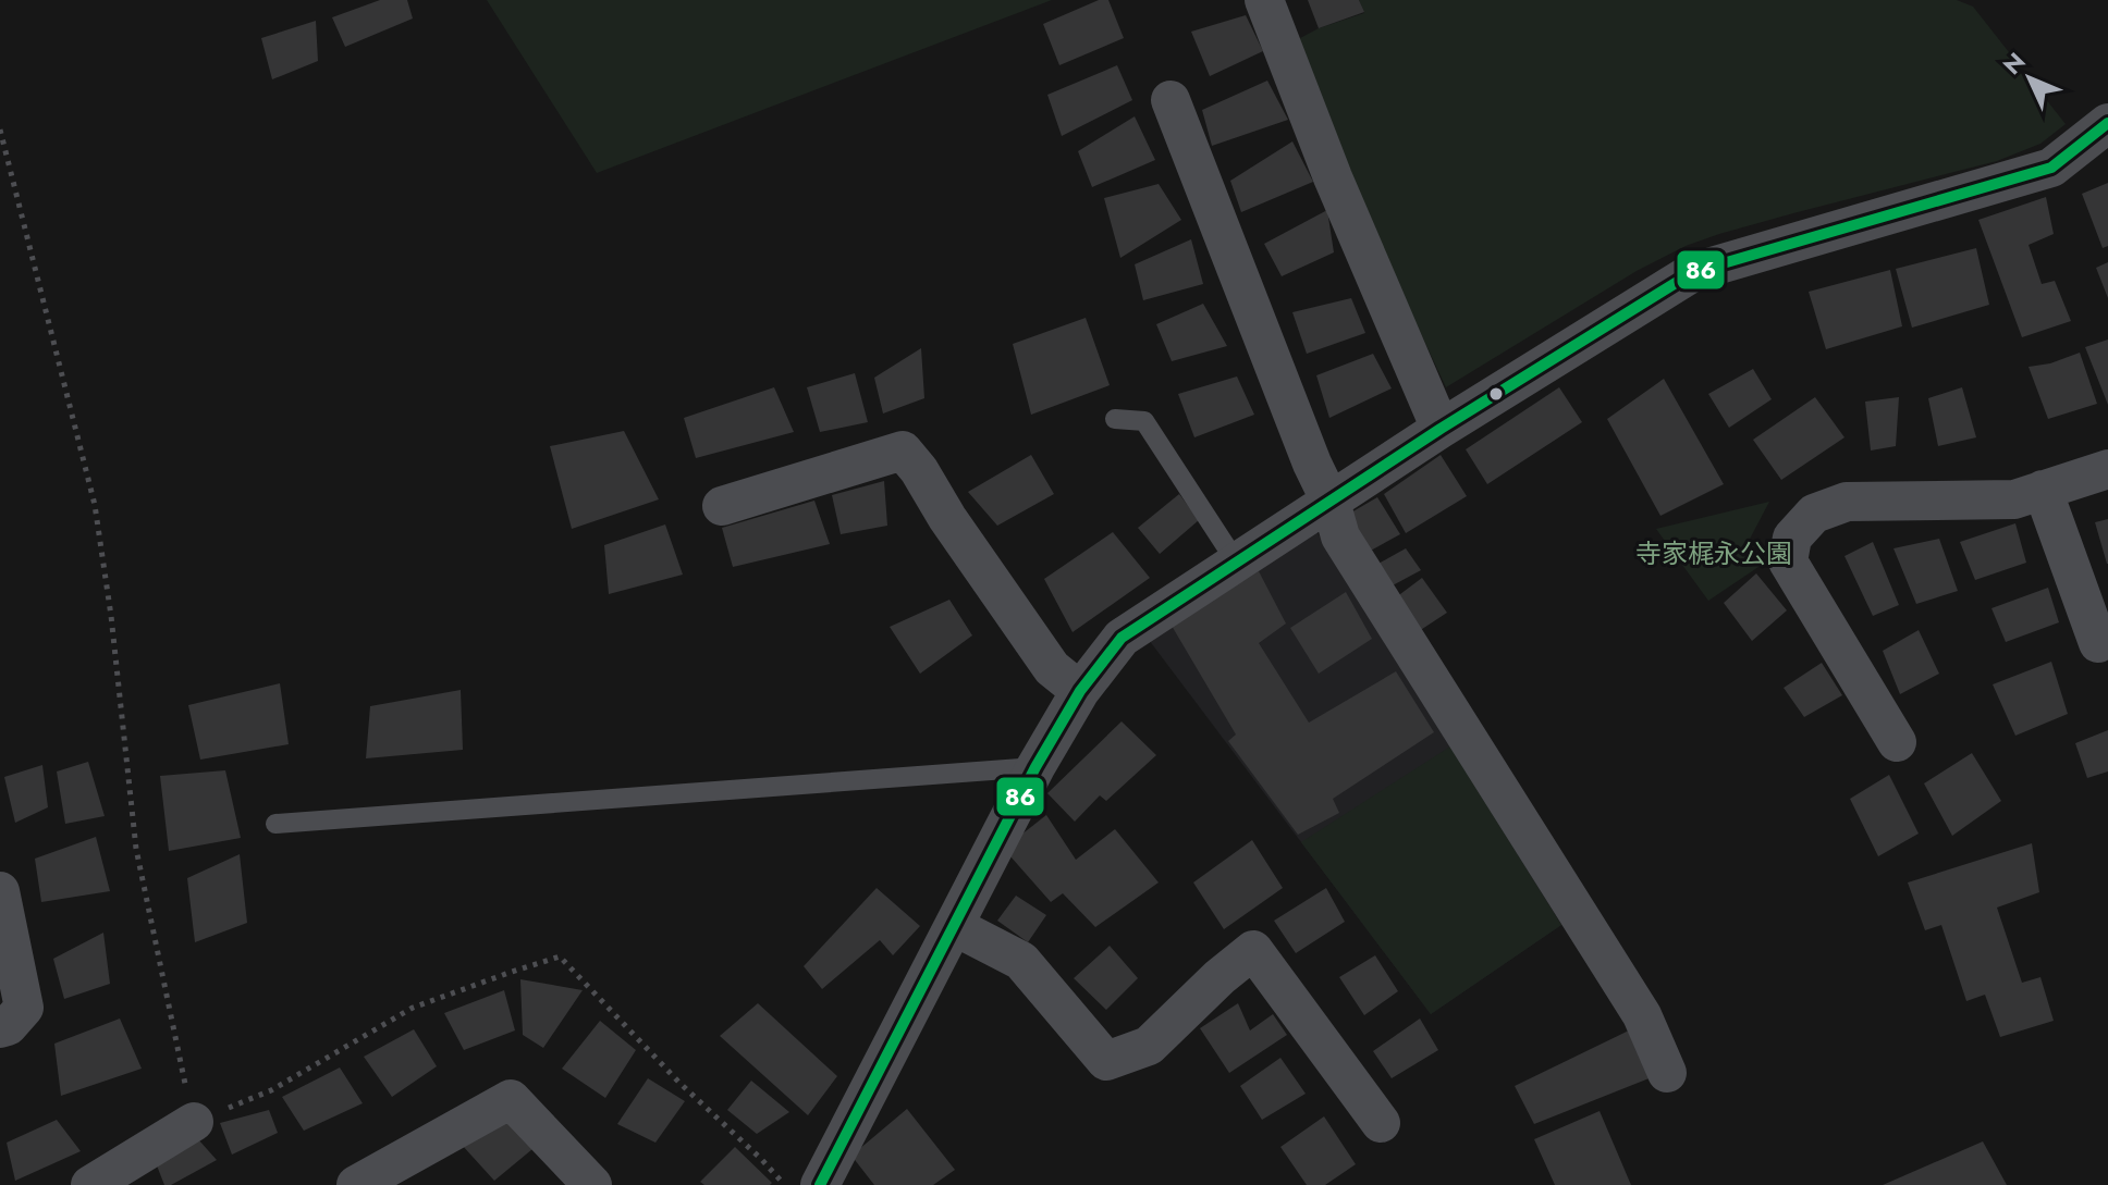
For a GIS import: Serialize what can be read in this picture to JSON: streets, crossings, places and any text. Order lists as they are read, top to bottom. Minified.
{"parks":["寺家梶永公園"],"lines":["transit line 86"],"north":"top left"}
